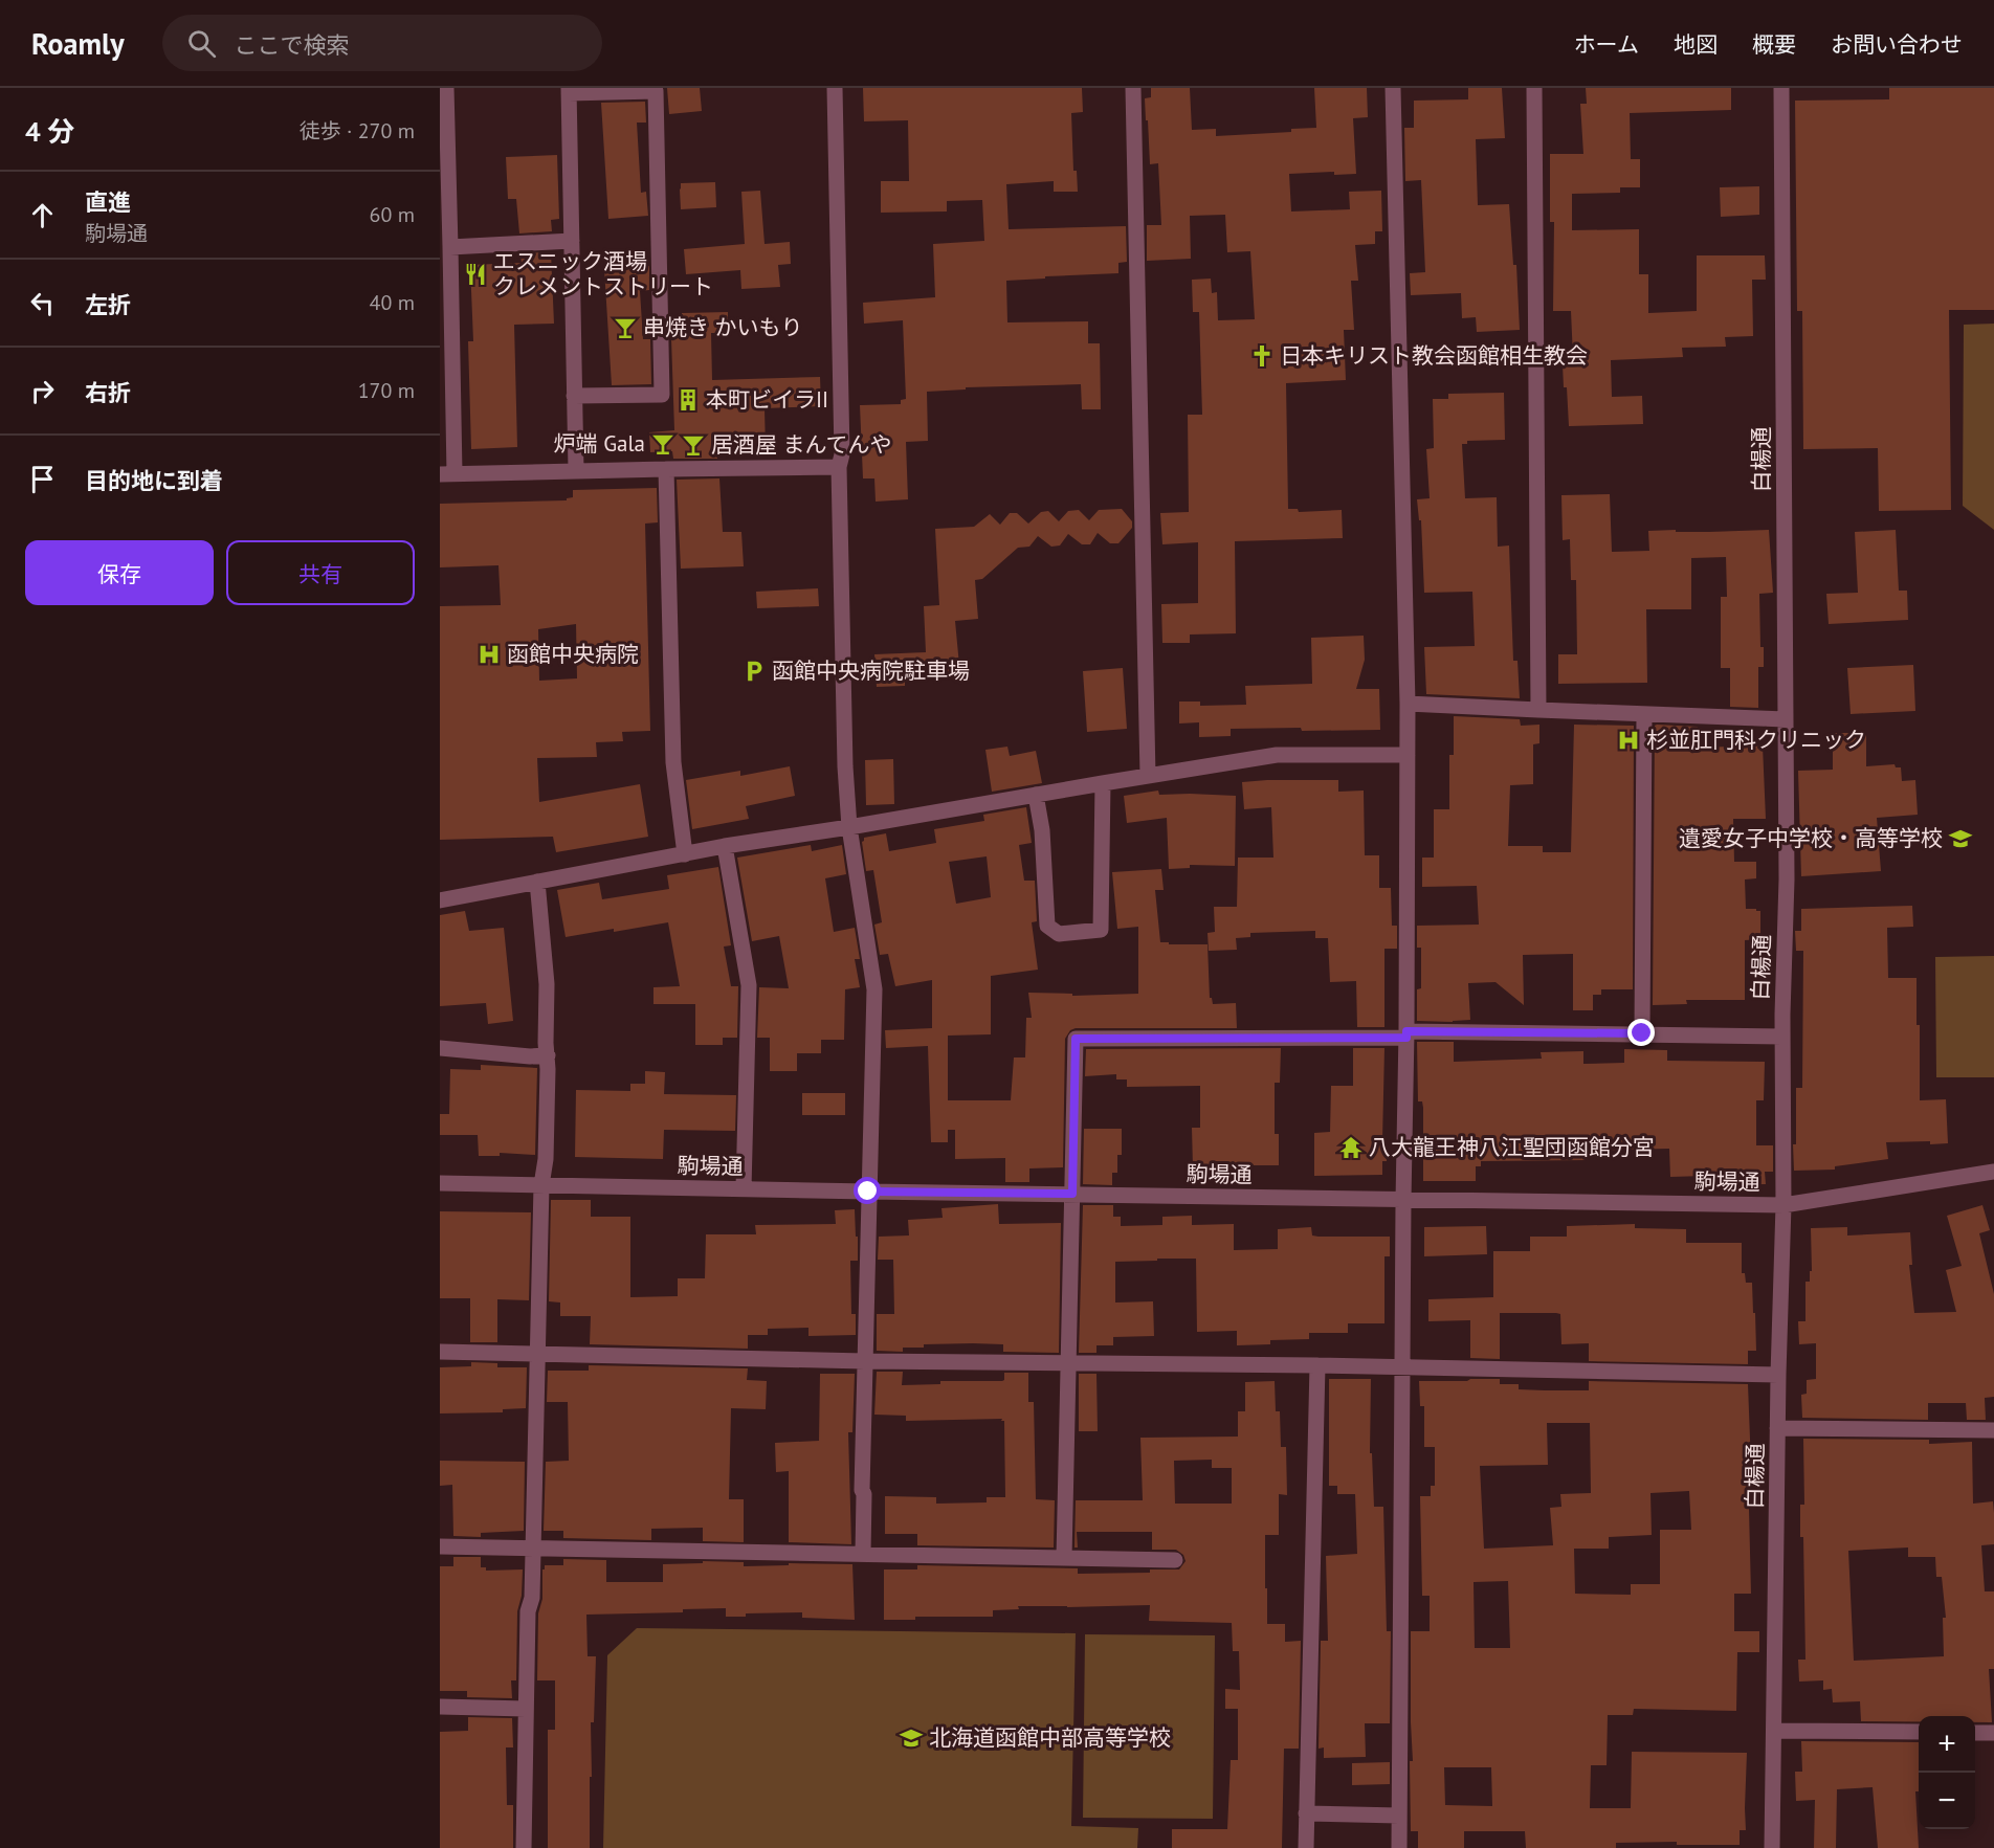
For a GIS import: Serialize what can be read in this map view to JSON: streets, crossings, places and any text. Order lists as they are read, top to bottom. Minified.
{"streets":{"street":["白楊通","駒場通"]},"crossings":[["白楊通","駒場通"]],"places":{"restaurant":["エスニック酒場 クレメントストリート"],"bar":["串焼き かいもり","炉端 Gala","居酒屋 まんてんや"],"church":["日本キリスト教会函館相生教会"],"building":["本町ビイラII"],"hospital":["函館中央病院","杉並肛門科クリニック"],"parking":["函館中央病院駐車場"],"school or university":["遺愛女子中学校・高等学校","北海道函館中部高等学校"],"temple":["八大龍王神八江聖団函館分宮"]},"page":{"header":"Roamly","search":"ここで検索","nav":["ホーム","地図","概要","お問い合わせ"],"heading":["4 分","徒歩 · 270 m"],"list":[["直進","駒場通","60 m"],["左折","40 m"],["右折","170 m"],"目的地に到着"],"buttons":["保存","共有"],"map_buttons":["+","−"]}}
